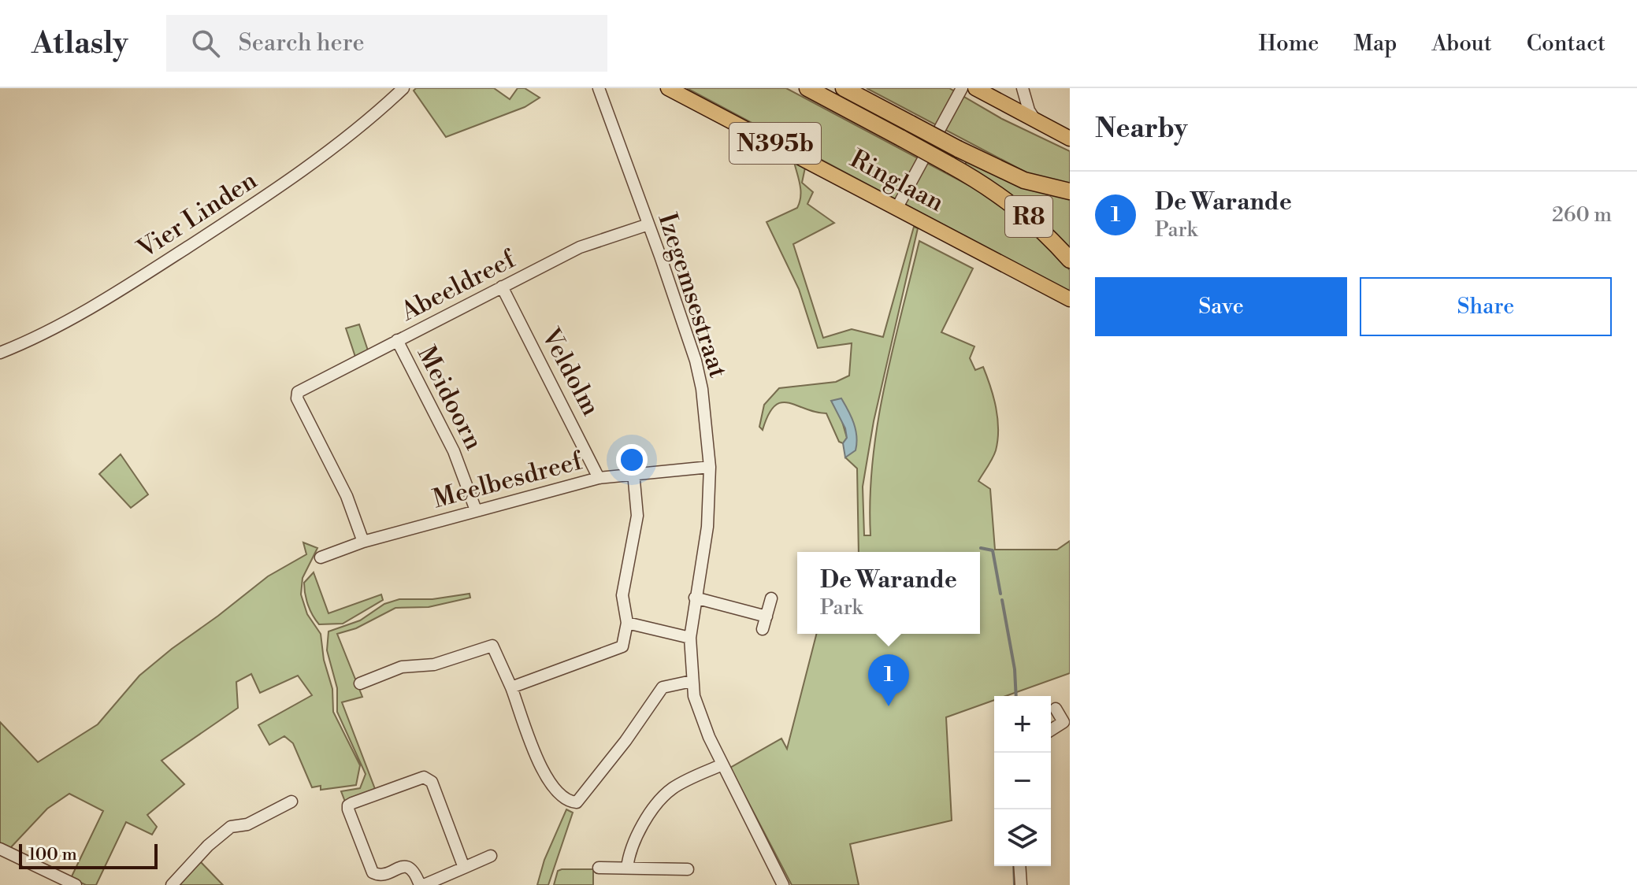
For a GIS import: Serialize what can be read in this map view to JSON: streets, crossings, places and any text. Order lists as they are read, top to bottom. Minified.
{"streets":{"highway":["R8"],"main road":["N395b","Ringlaan"],"street":["Vier Linden","Abeeldreef","Izegemsestraat","Veldolm","Meidoorn","Meelbesdreef"]},"crossings":[["Abeeldreef","Izegemsestraat"],["Abeeldreef","Veldolm"],["Abeeldreef","Meidoorn"],["Abeeldreef","Meelbesdreef"],["Izegemsestraat","Meelbesdreef"],["Veldolm","Meelbesdreef"],["Meidoorn","Meelbesdreef"]],"scale_bar":"100 m","page":{"header":"Atlasly","search":"Search here","nav":["Home","Map","About","Contact"],"heading":"Nearby","list":[{"mark":"1","name":"De Warande","note":"Park","value":"260 m"}],"buttons":["Save","Share"],"popup":["De Warande","Park"],"pins":"1","map_buttons":["+","−"],"scale":"100 m"}}
